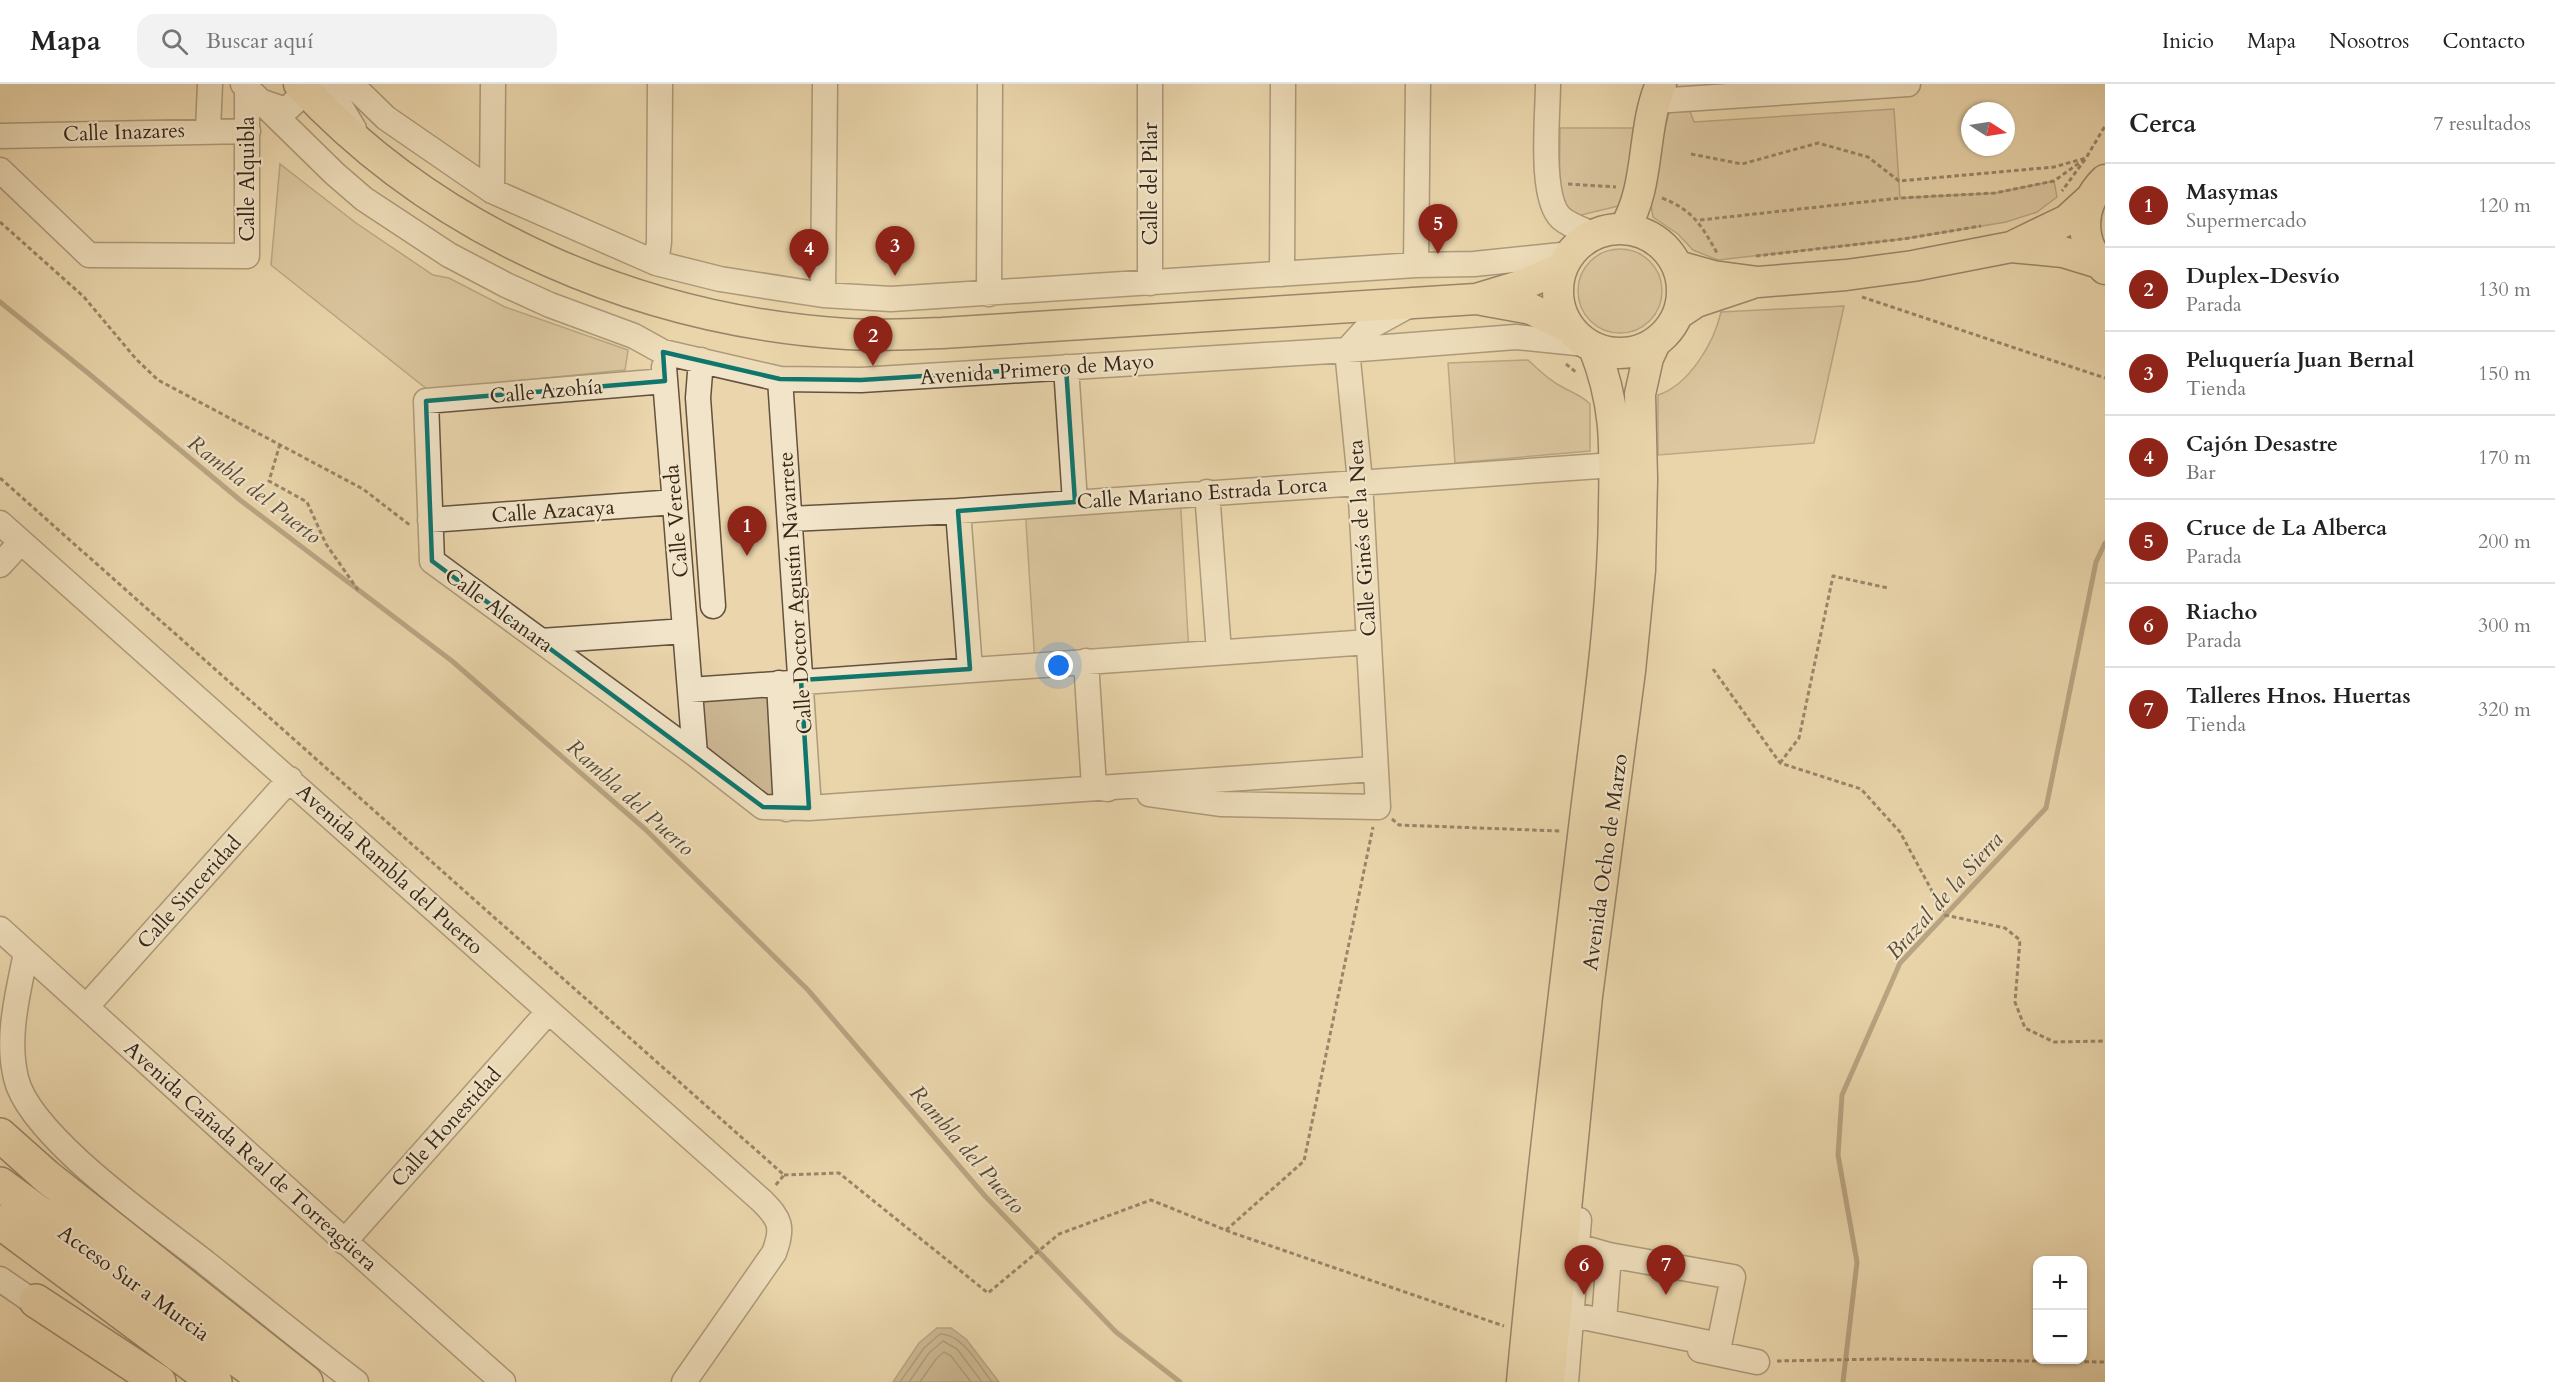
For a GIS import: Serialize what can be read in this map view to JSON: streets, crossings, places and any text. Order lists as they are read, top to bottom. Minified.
{"streets":{"highway":["Acceso Sur a Murcia"],"main road":["Avenida Primero de Mayo","Avenida Ocho de Marzo"],"street":["Calle Inazares","Calle Alquibla","Calle del Pilar","Calle Azohía","Calle Mariano Estrada Lorca","Calle Azacaya","Calle Vereda","Calle Ginés de la Neta","Calle Doctor Agustín Navarrete","Calle Alcanara","Avenida Rambla del Puerto","Calle Sinceridad","Calle Honestidad","Avenida Cañada Real de Torreagüera"]},"crossings":[["Calle Inazares","Calle Alquibla"],["Calle Alquibla","Avenida Primero de Mayo"],["Avenida Primero de Mayo","Calle Vereda"],["Avenida Primero de Mayo","Calle Ginés de la Neta"],["Avenida Primero de Mayo","Calle Doctor Agustín Navarrete"],["Avenida Primero de Mayo","Avenida Ocho de Marzo"],["Calle Azohía","Calle Vereda"],["Calle Azohía","Calle Alcanara"],["Calle Mariano Estrada Lorca","Calle Ginés de la Neta"],["Calle Mariano Estrada Lorca","Calle Doctor Agustín Navarrete"],["Calle Mariano Estrada Lorca","Avenida Ocho de Marzo"],["Calle Azacaya","Calle Vereda"],["Calle Azacaya","Calle Alcanara"],["Calle Vereda","Calle Alcanara"],["Calle Doctor Agustín Navarrete","Calle Alcanara"],["Avenida Rambla del Puerto","Calle Sinceridad"],["Avenida Rambla del Puerto","Calle Honestidad"],["Calle Sinceridad","Avenida Cañada Real de Torreagüera"],["Calle Honestidad","Avenida Cañada Real de Torreagüera"]],"water":["Rambla del Puerto","Brazal de la Sierra"],"north":"right","page":{"header":"Mapa","search":"Buscar aquí","nav":["Inicio","Mapa","Nosotros","Contacto"],"heading":["Cerca","7 resultados"],"list":[{"mark":"1","name":"Masymas","note":"Supermercado","value":"120 m"},{"mark":"2","name":"Duplex-Desvío","note":"Parada","value":"130 m"},{"mark":"3","name":"Peluquería Juan Bernal","note":"Tienda","value":"150 m"},{"mark":"4","name":"Cajón Desastre","note":"Bar","value":"170 m"},{"mark":"5","name":"Cruce de La Alberca","note":"Parada","value":"200 m"},{"mark":"6","name":"Riacho","note":"Parada","value":"300 m"},{"mark":"7","name":"Talleres Hnos. Huertas","note":"Tienda","value":"320 m"}],"pins":["5","3","4","2","1","6","7"],"map_buttons":["+","−"]}}
